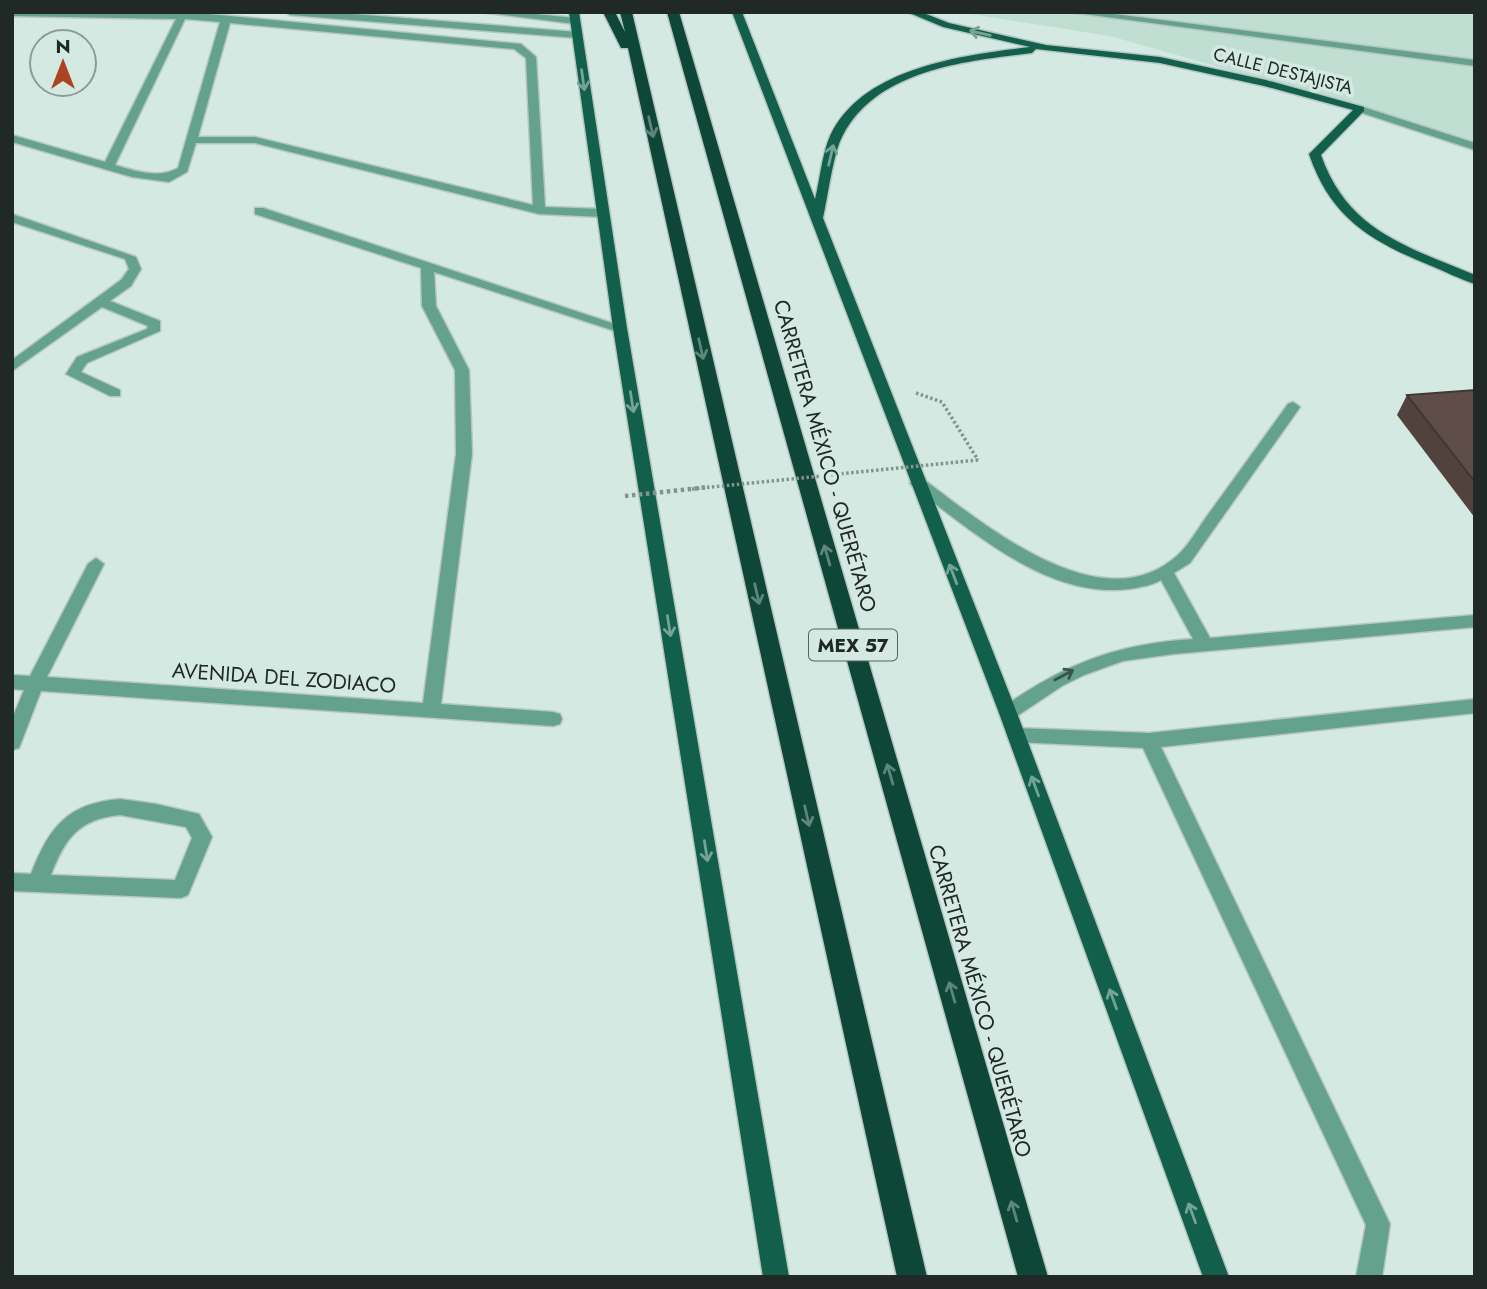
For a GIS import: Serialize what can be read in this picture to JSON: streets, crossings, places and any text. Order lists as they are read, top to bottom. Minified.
{"streets":{"highway":["CARRETERA MÉXICO - QUERÉTARO","MEX 57"],"main road":["CALLE DESTAJISTA"],"street":["AVENIDA DEL ZODIACO"]},"north":"top"}
